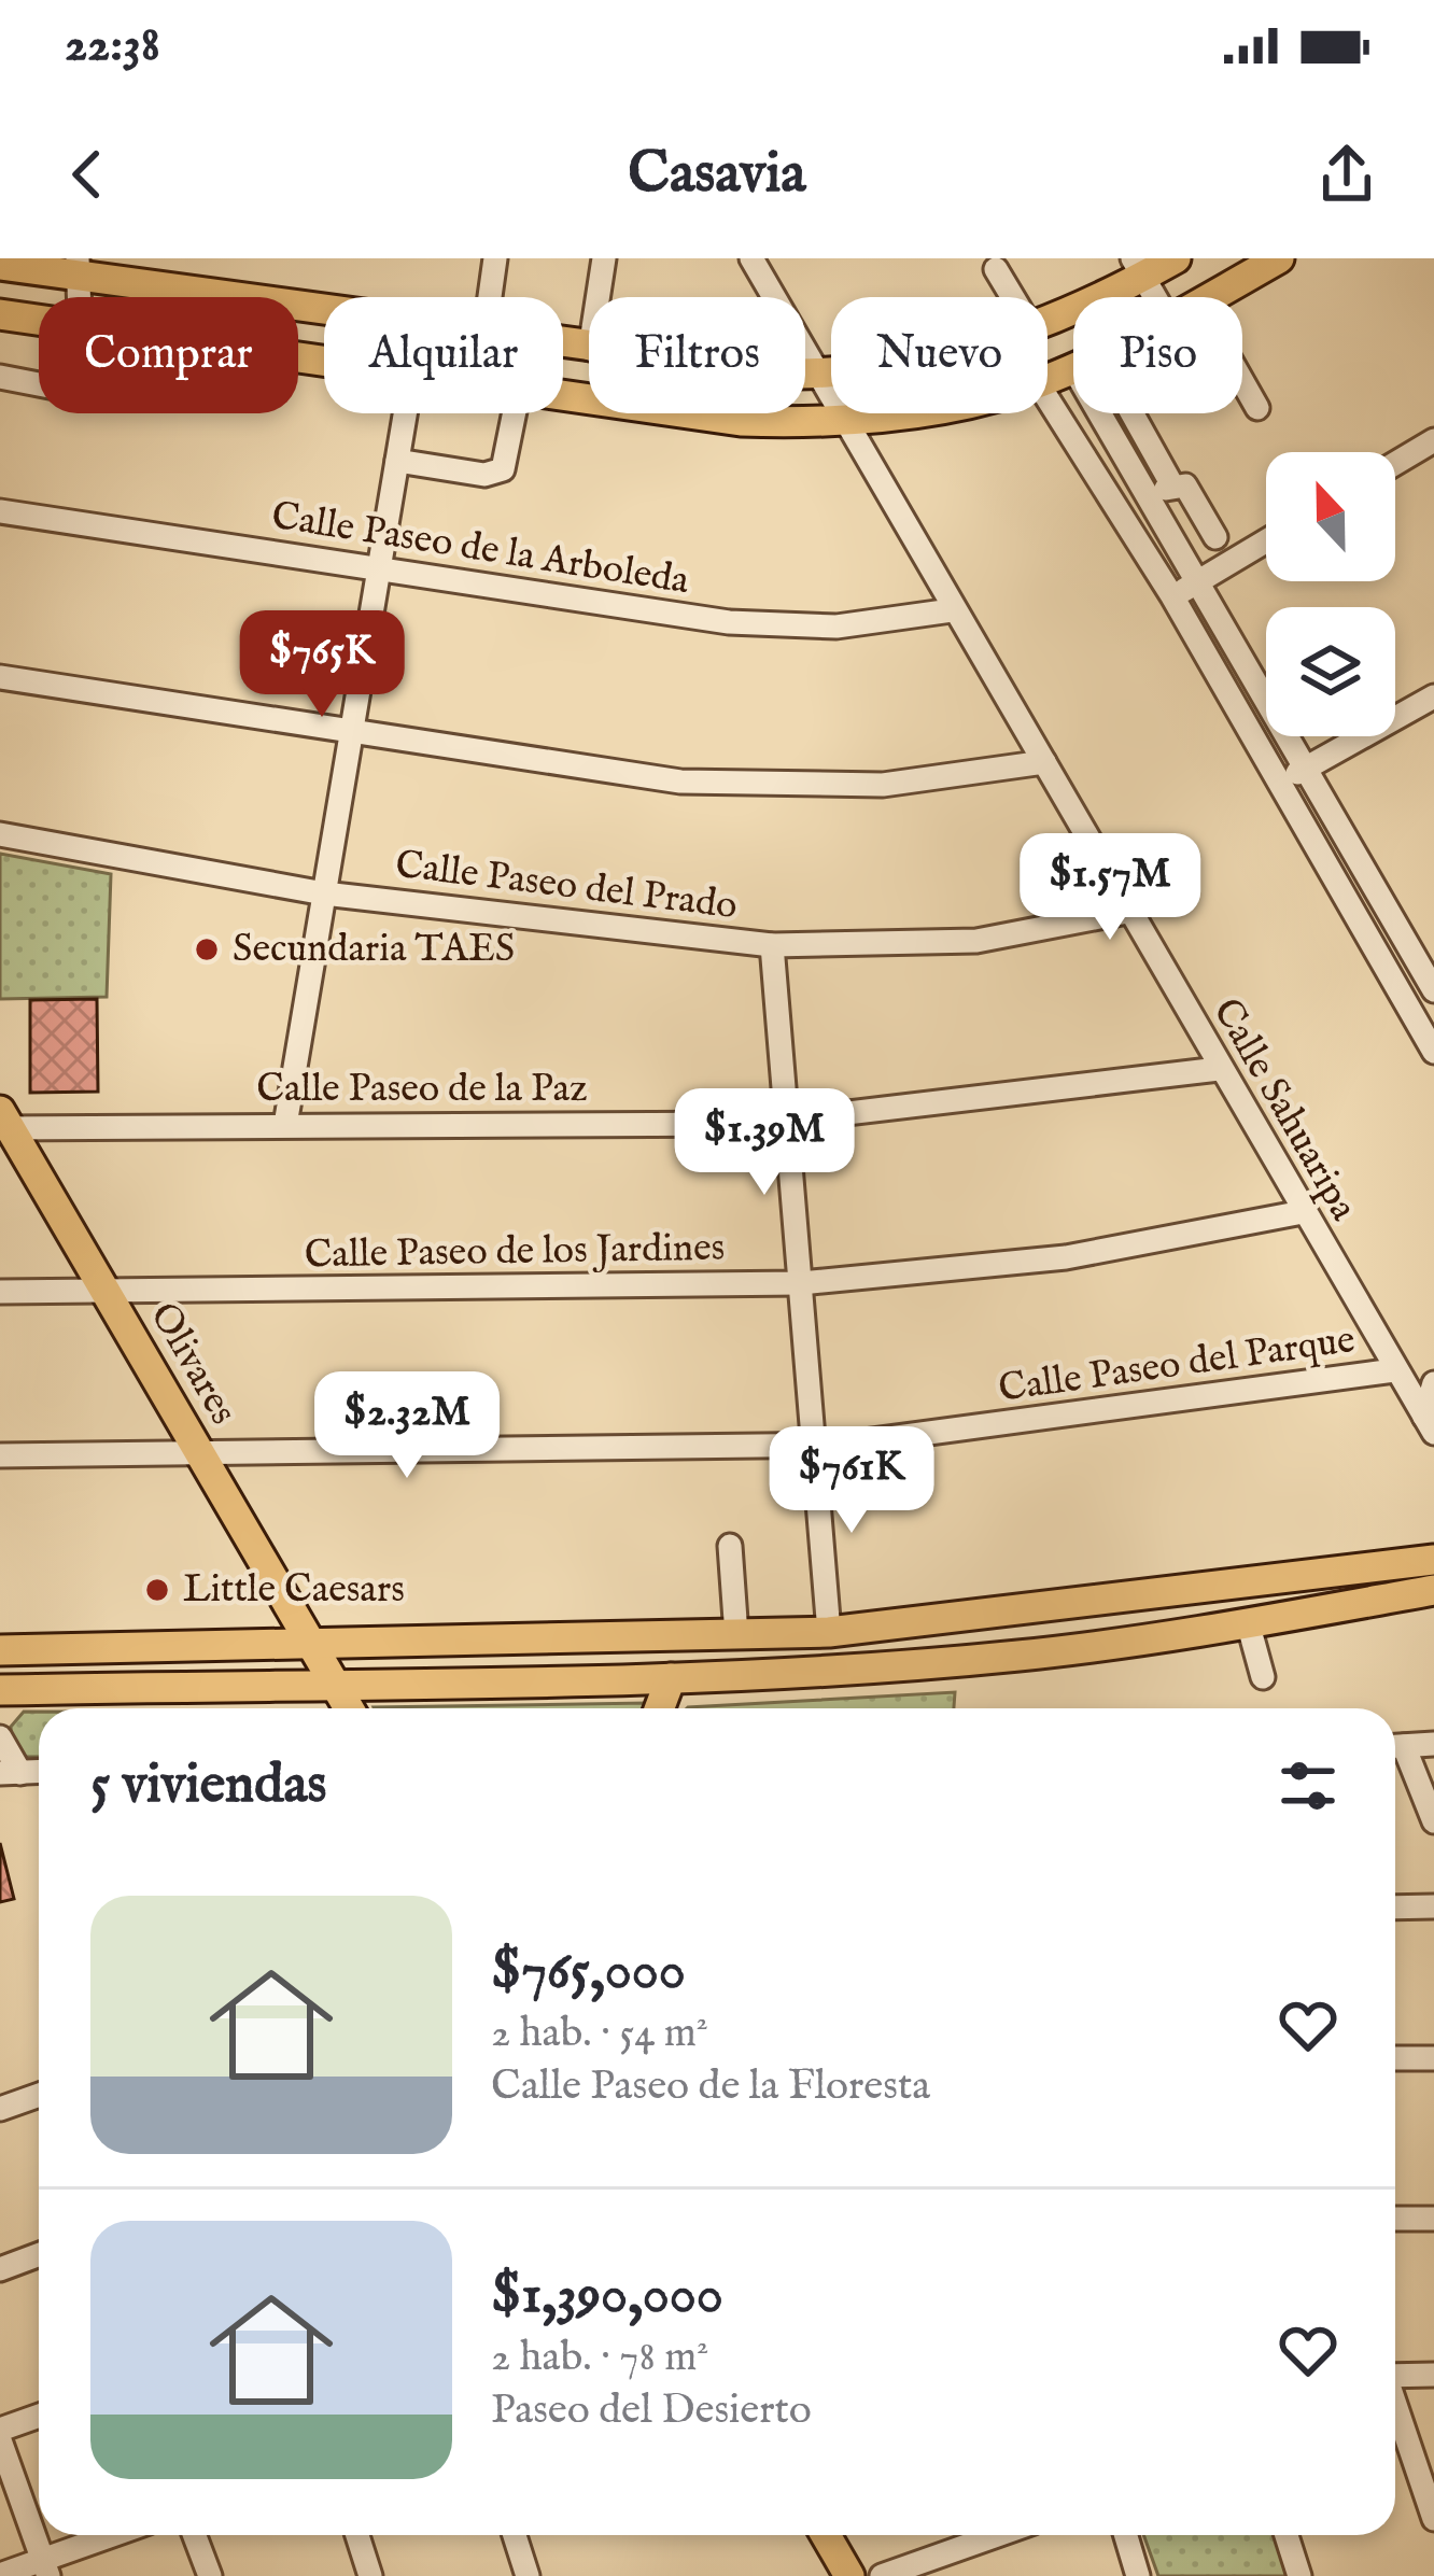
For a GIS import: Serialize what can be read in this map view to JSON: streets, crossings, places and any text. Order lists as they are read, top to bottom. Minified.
{"streets":{"main road":["Olivares"],"street":["Calle Paseo de la Arboleda","Calle Paseo del Prado","Calle Paseo de la Paz","Calle Sahuaripa","Calle Paseo de los Jardines","Calle Paseo del Parque"]},"crossings":[["Calle Paseo de la Arboleda","Calle Sahuaripa"],["Calle Paseo del Prado","Calle Sahuaripa"],["Calle Paseo de la Paz","Calle Sahuaripa"],["Calle Paseo de la Paz","Olivares"],["Calle Sahuaripa","Calle Paseo de los Jardines"],["Calle Sahuaripa","Calle Paseo del Parque"],["Calle Paseo de los Jardines","Olivares"],["Olivares","Calle Paseo del Parque"]],"places":["Secundaria TAES","Little Caesars"],"north":"top","page":{"status":"22:38","header":"Casavia","chip":["Comprar","Alquilar","Filtros","Nuevo","Piso"],"price":["$765K","$1.57M","$1.39M","$2.32M","$761K"],"heading":"5 viviendas","list":[{"name":"$765,000","note":"2 hab. · 54 m² · Calle Paseo de la Floresta"},{"name":"$1,390,000","note":"2 hab. · 78 m² · Paseo del Desierto"}]}}
